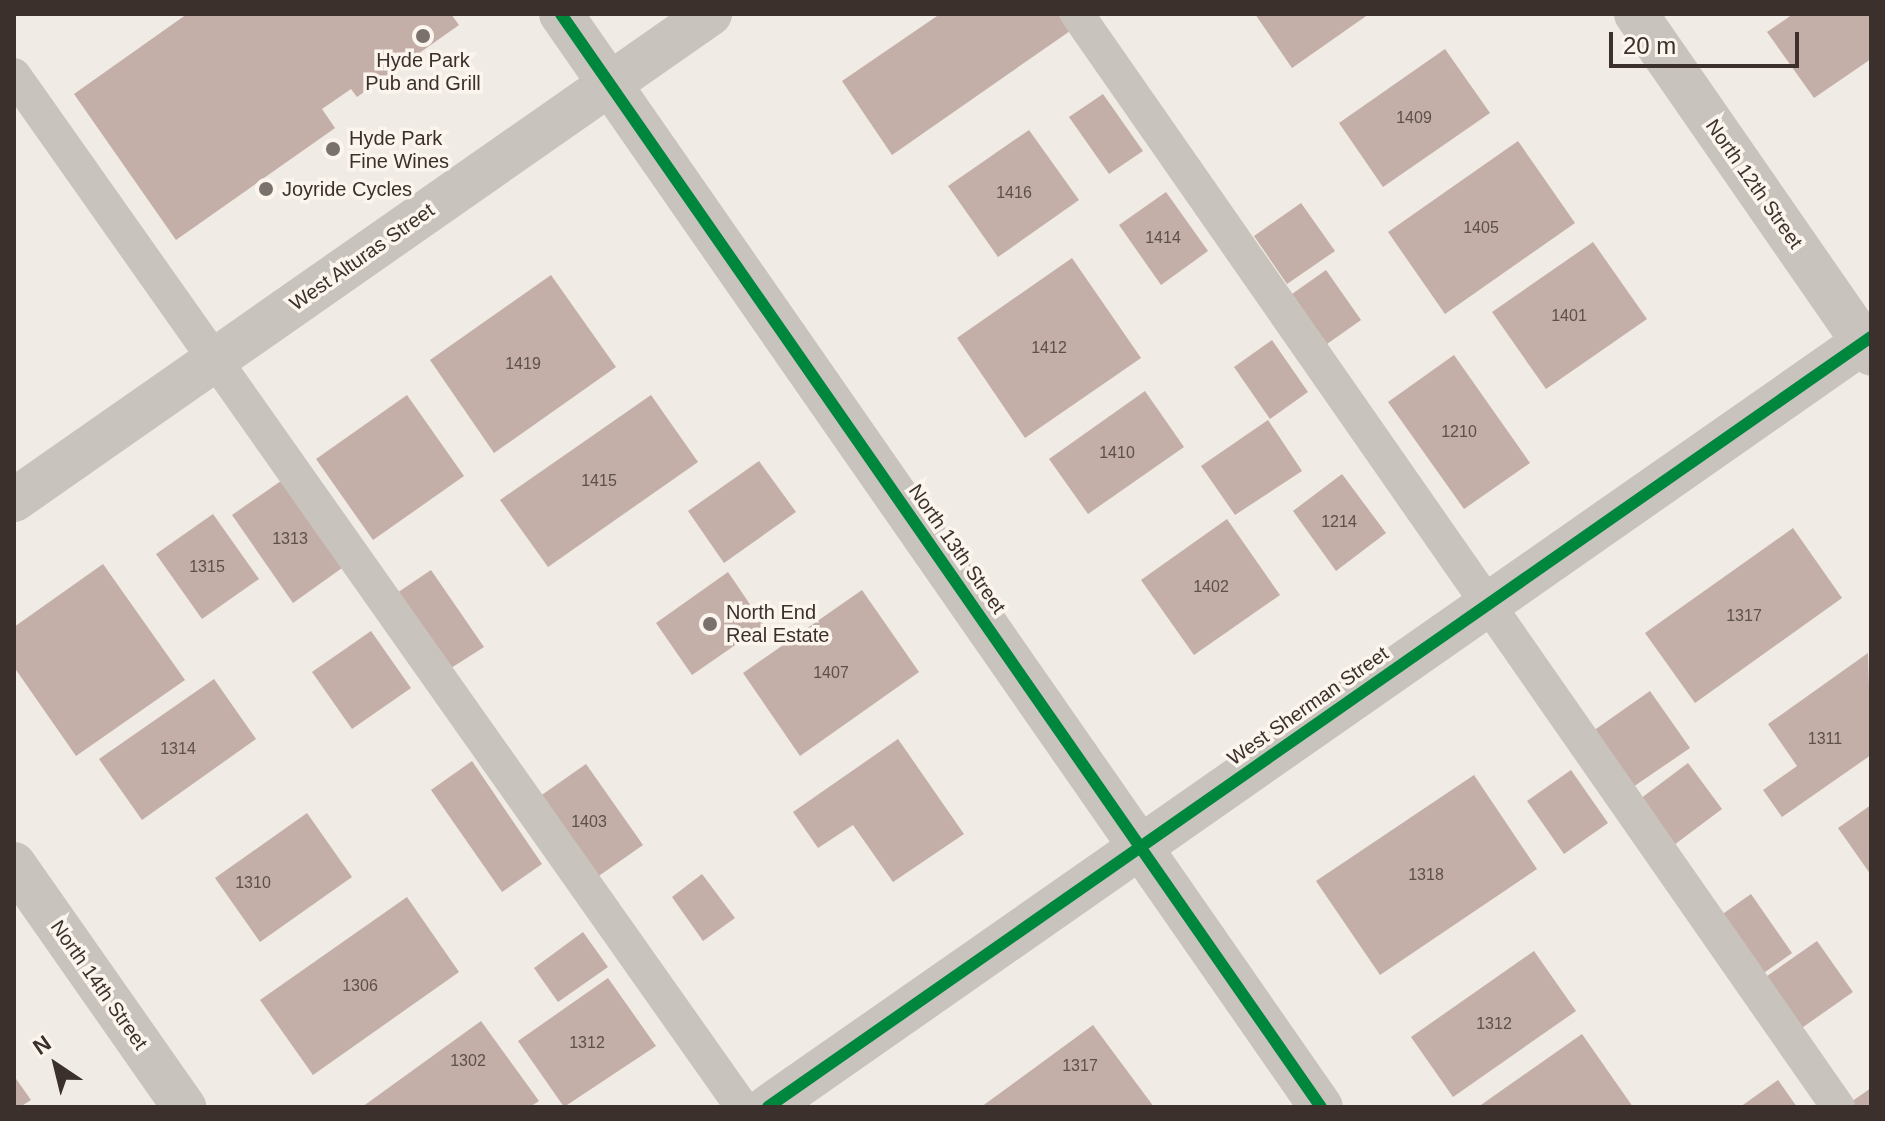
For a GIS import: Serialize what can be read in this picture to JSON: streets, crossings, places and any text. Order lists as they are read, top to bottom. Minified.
{"streets":{"street":["North 12th Street","West Alturas Street","North 13th Street","West Sherman Street","North 14th Street"]},"crossings":[["North 12th Street","West Sherman Street"],["West Alturas Street","North 13th Street"],["North 13th Street","West Sherman Street"]],"places":["Hyde Park Pub and Grill","Hyde Park Fine Wines","Joyride Cycles","North End Real Estate"],"house_numbers":["1409","1416","1405","1414","1401","1412","1419","1210","1410","1415","1214","1313","1315","1402","1317","1407","1311","1314","1403","1318","1310","1306","1312","1312","1302","1317"],"scale_bar":"20 m","north":"top left"}
